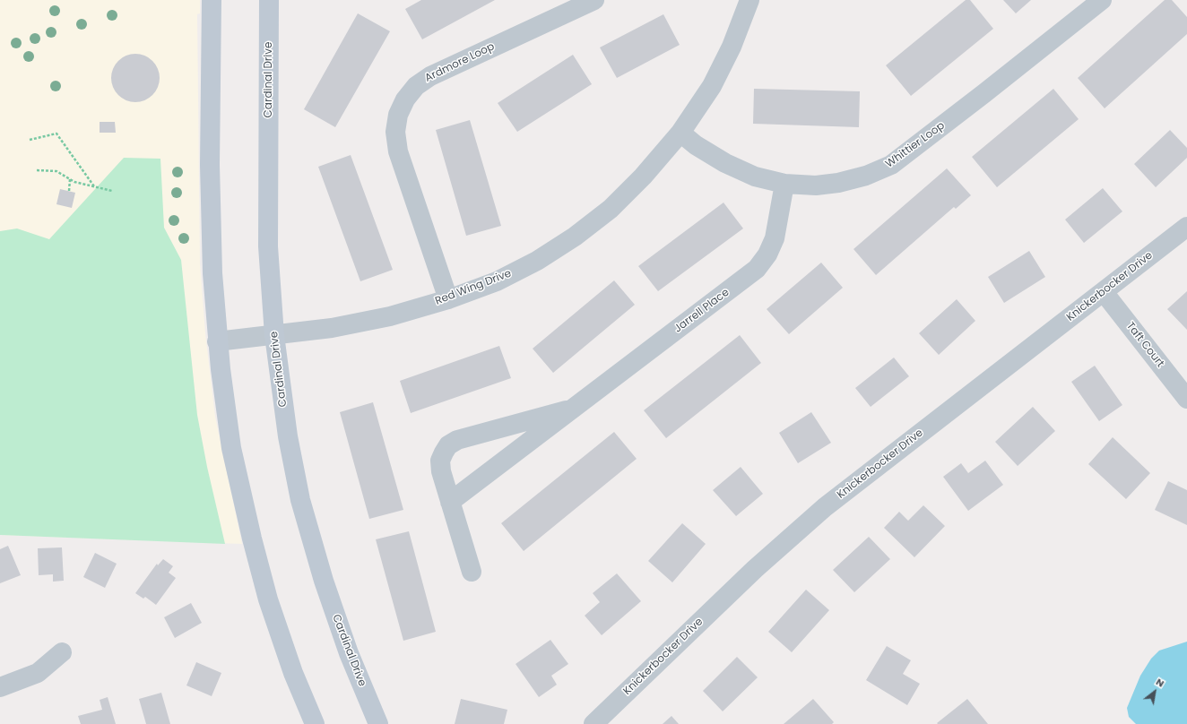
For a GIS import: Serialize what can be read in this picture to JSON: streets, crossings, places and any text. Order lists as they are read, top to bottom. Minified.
{"streets":{"main road":["Cardinal Drive"],"street":["Ardmore Loop","Whittier Loop","Knickerbocker Drive","Red Wing Drive","Jarrell Place","Taft Court"]},"crossings":[["Ardmore Loop","Red Wing Drive"],["Cardinal Drive","Red Wing Drive"],["Whittier Loop","Red Wing Drive"],["Whittier Loop","Jarrell Place"],["Knickerbocker Drive","Taft Court"]],"north":"top right"}
